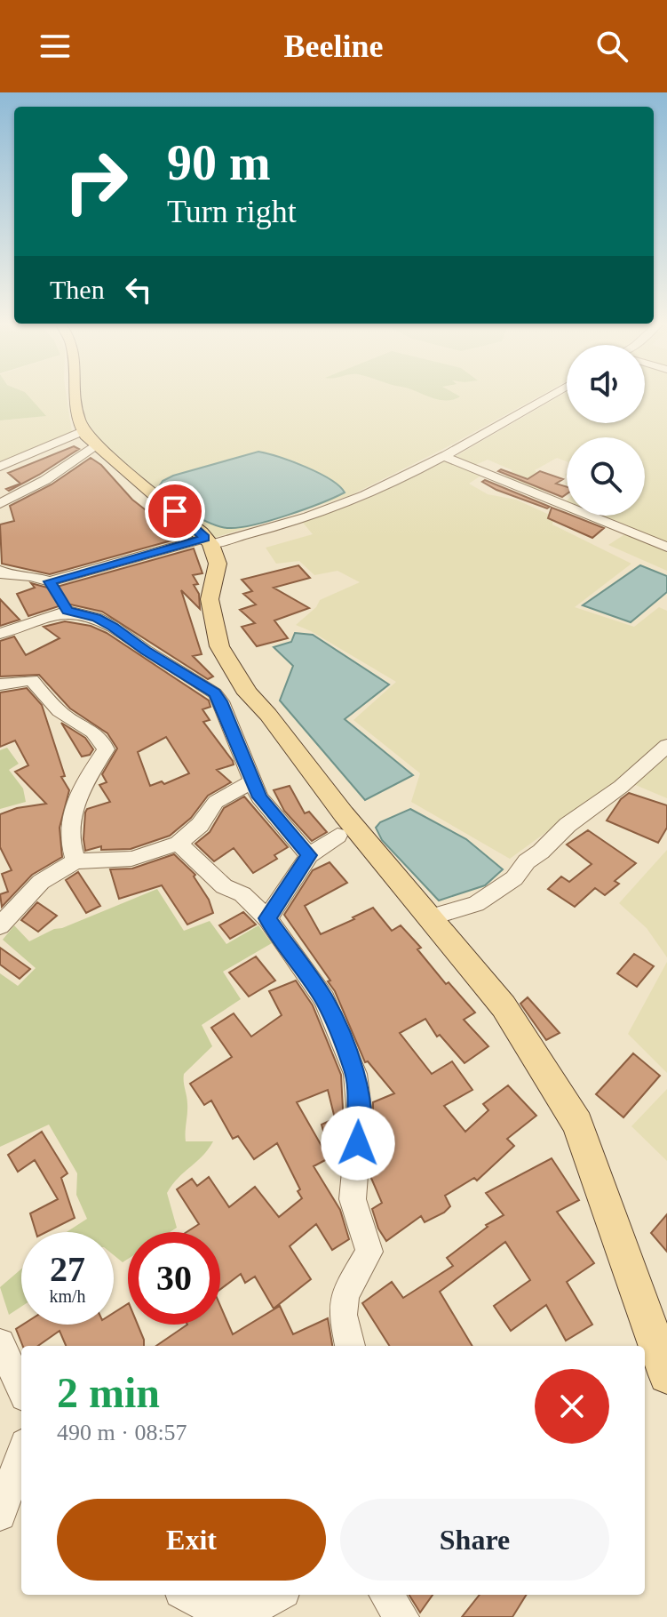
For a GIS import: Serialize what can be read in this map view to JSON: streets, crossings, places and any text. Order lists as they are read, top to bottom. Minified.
{"page":{"header":"Beeline","turn":["90 m","Turn right"],"then":"Then","speed":"27 km/h","limit":"30","heading":["2 min","490 m · 08:57"],"buttons":["Exit","Share"]}}
